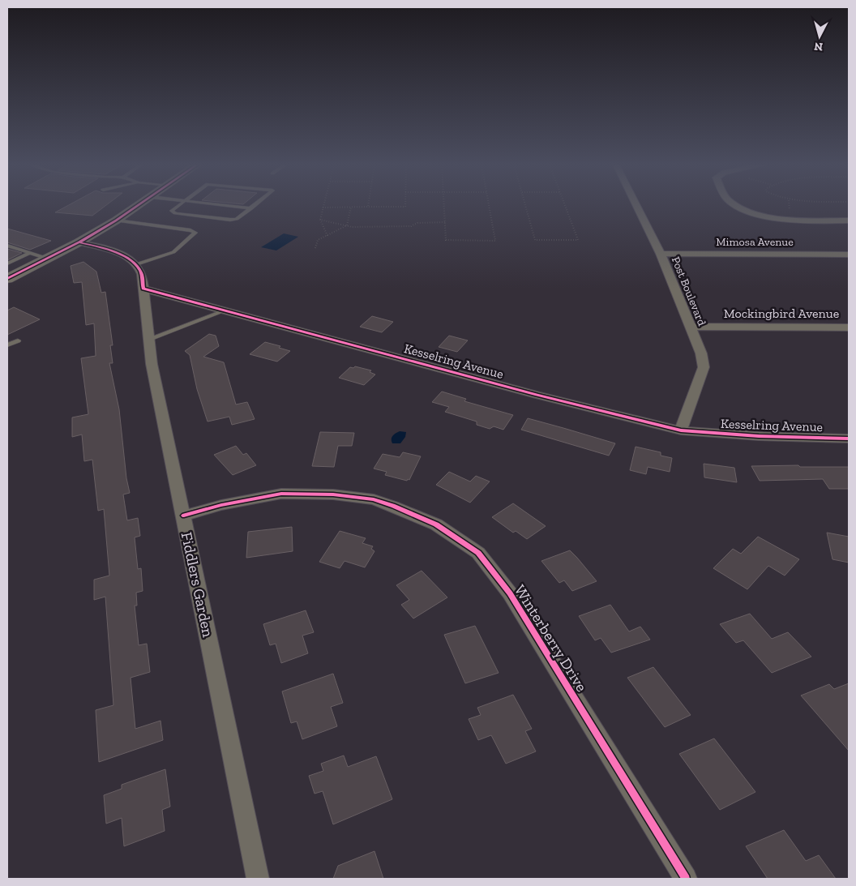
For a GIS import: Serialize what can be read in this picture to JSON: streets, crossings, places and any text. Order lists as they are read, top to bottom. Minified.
{"streets":{"street":["Mimosa Avenue","Post Boulevard","Mockingbird Avenue","Kesselring Avenue","Fiddlers Garden","Winterberry Drive"]},"crossings":[["Mimosa Avenue","Post Boulevard"],["Post Boulevard","Mockingbird Avenue"],["Post Boulevard","Kesselring Avenue"],["Kesselring Avenue","Fiddlers Garden"],["Fiddlers Garden","Winterberry Drive"]],"north":"bottom"}
